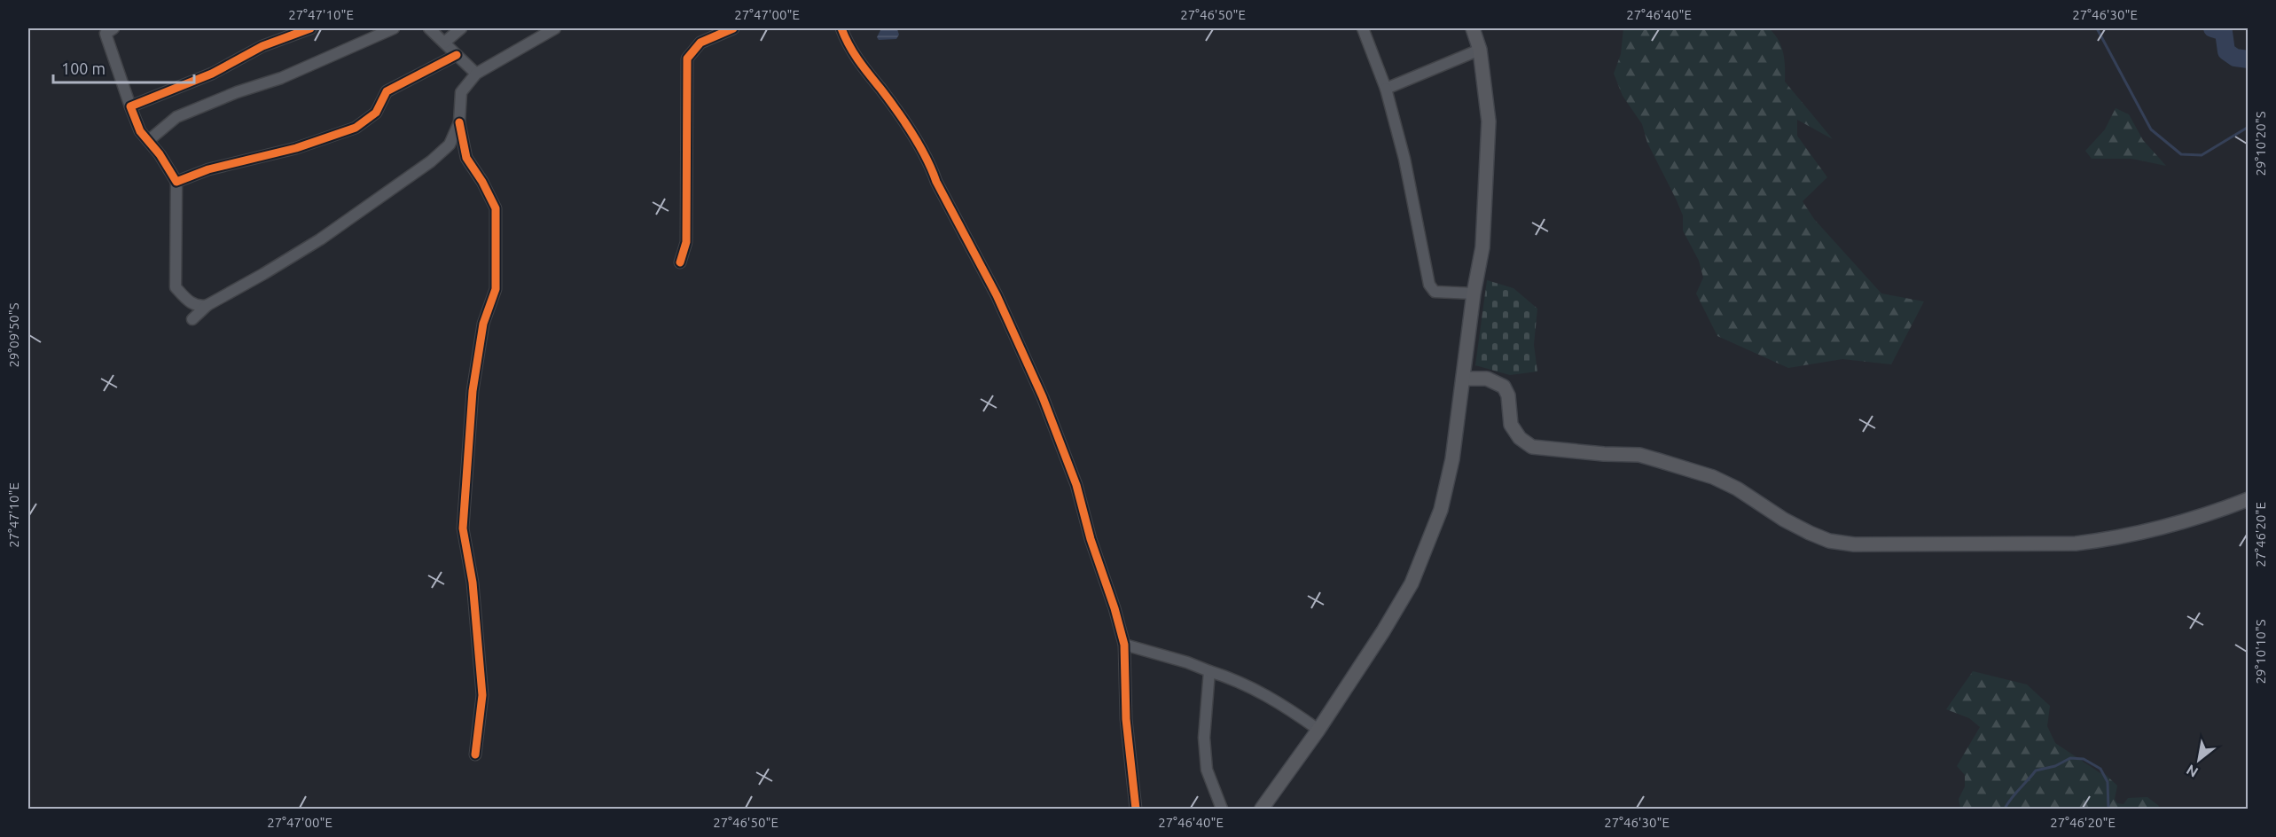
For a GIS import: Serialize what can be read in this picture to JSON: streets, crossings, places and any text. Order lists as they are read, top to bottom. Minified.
{"scale_bar":"100 m","north":"bottom left","coordinates":["27°47'10\"E","27°47'00\"E","27°46'50\"E","27°46'40\"E","27°46'30\"E","29°10'20\"S","29°09'50\"S","27°46'20\"E","29°10'10\"S"]}
